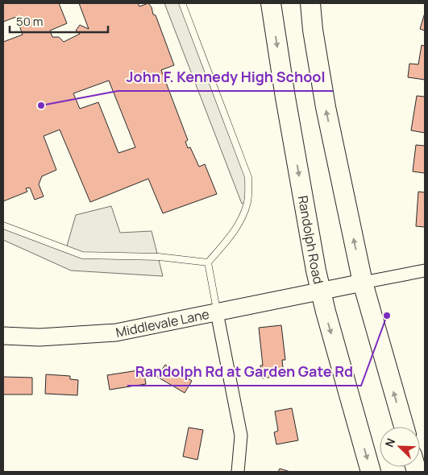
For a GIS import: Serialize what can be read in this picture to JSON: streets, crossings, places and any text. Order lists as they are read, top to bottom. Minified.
{"streets":{"main road":["Randolph Road"],"street":["Middlevale Lane"]},"crossings":[["Randolph Road","Middlevale Lane"]],"places":["John F. Kennedy High School","Randolph Rd at Garden Gate Rd"],"scale_bar":"50 m","north":"top left"}
